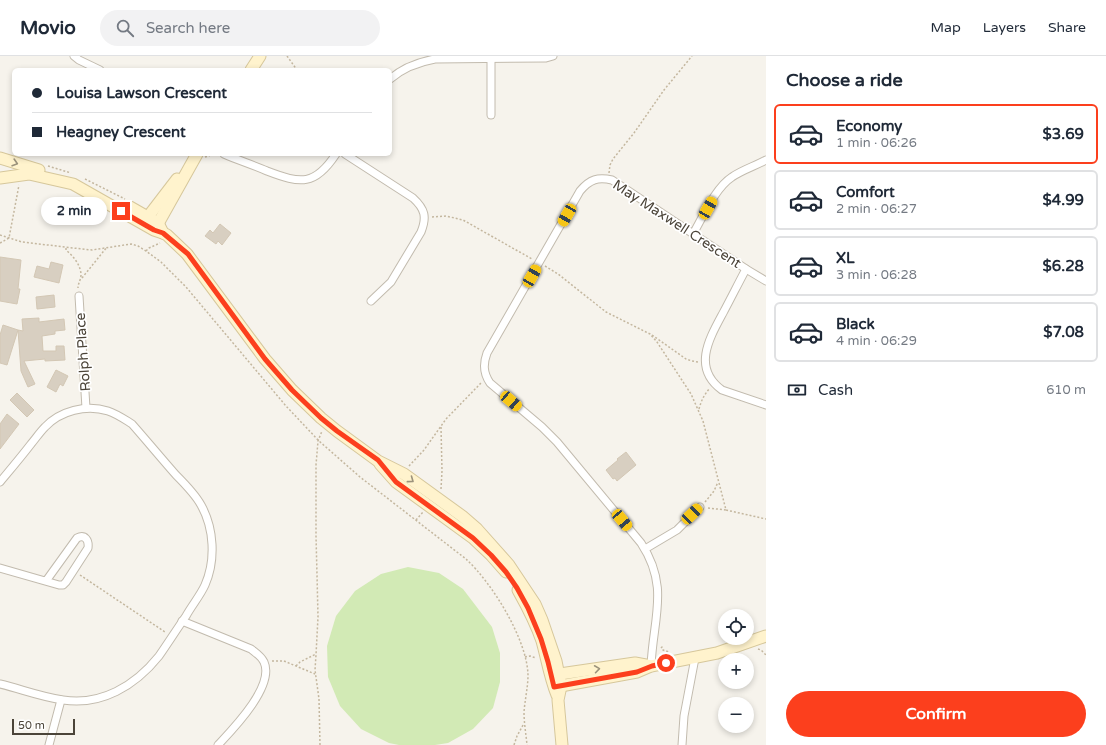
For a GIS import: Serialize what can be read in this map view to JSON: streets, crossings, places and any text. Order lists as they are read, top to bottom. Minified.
{"streets":{"street":["May Maxwell Crescent","Rolph Place"]},"scale_bar":"50 m","page":{"header":"Movio","search":"Search here","nav":["Map","Layers","Share"],"heading":"Choose a ride","banner":["Louisa Lawson Crescent","Heagney Crescent"],"list":[{"name":"Economy","note":"1 min · 06:26","value":"$3.69"},{"name":"Comfort","note":"2 min · 06:27","value":"$4.99"},{"name":"XL","note":"3 min · 06:28","value":"$6.28"},{"name":"Black","note":"4 min · 06:29","value":"$7.08"}],"bubble":"2 min","pay":["Cash","610 m"],"map_buttons":["+","−"],"buttons":"Confirm","scale":"50 m"}}
